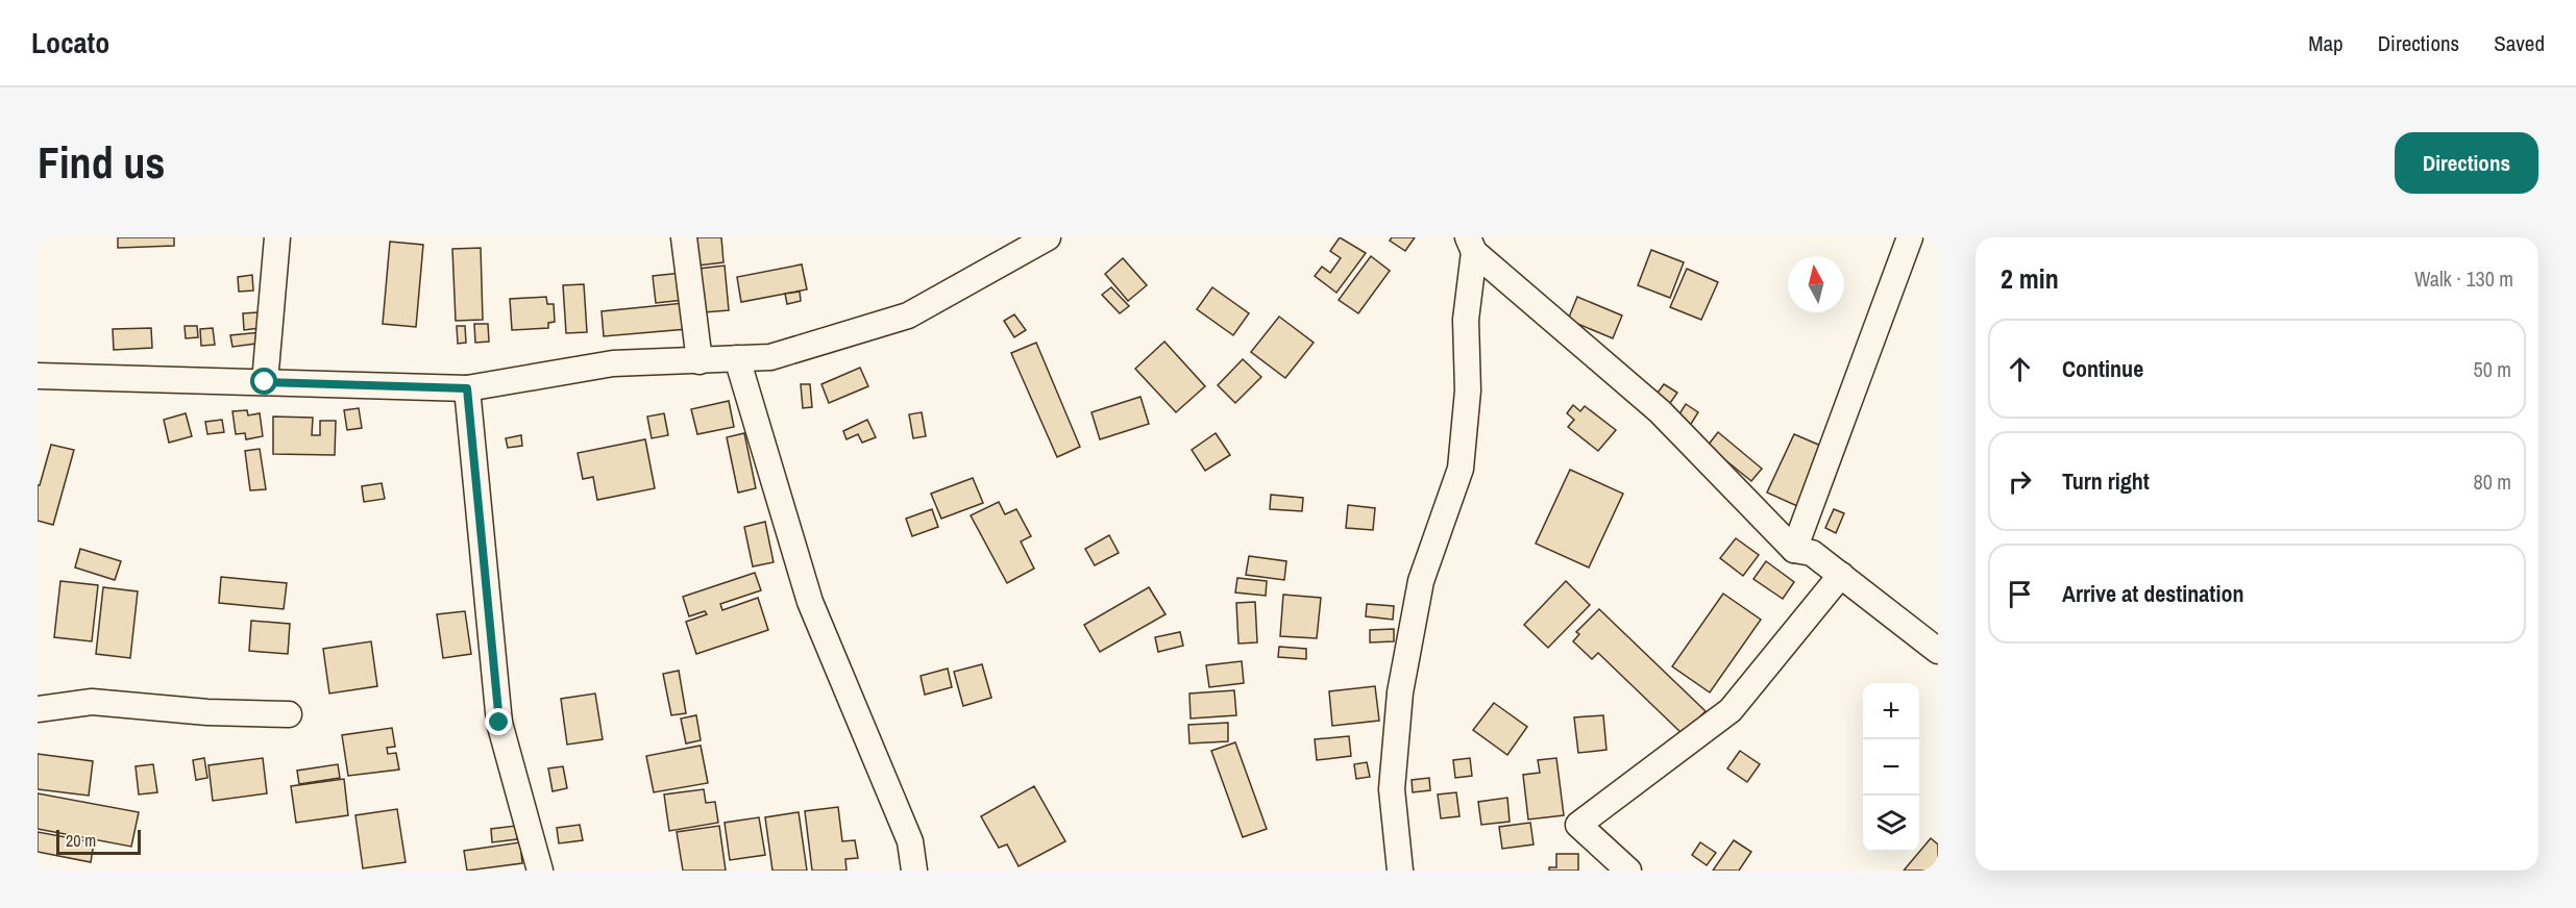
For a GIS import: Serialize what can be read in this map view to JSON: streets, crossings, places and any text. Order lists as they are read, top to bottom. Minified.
{"scale_bar":"20 m","north":"top","page":{"header":"Locato","nav":["Map","Directions","Saved"],"buttons":"Directions","title":"Find us","heading":["2 min","Walk · 130 m"],"list":[["Continue","50 m"],["Turn right","80 m"],"Arrive at destination"],"map_buttons":["+","−"],"scale":"20 m"}}
